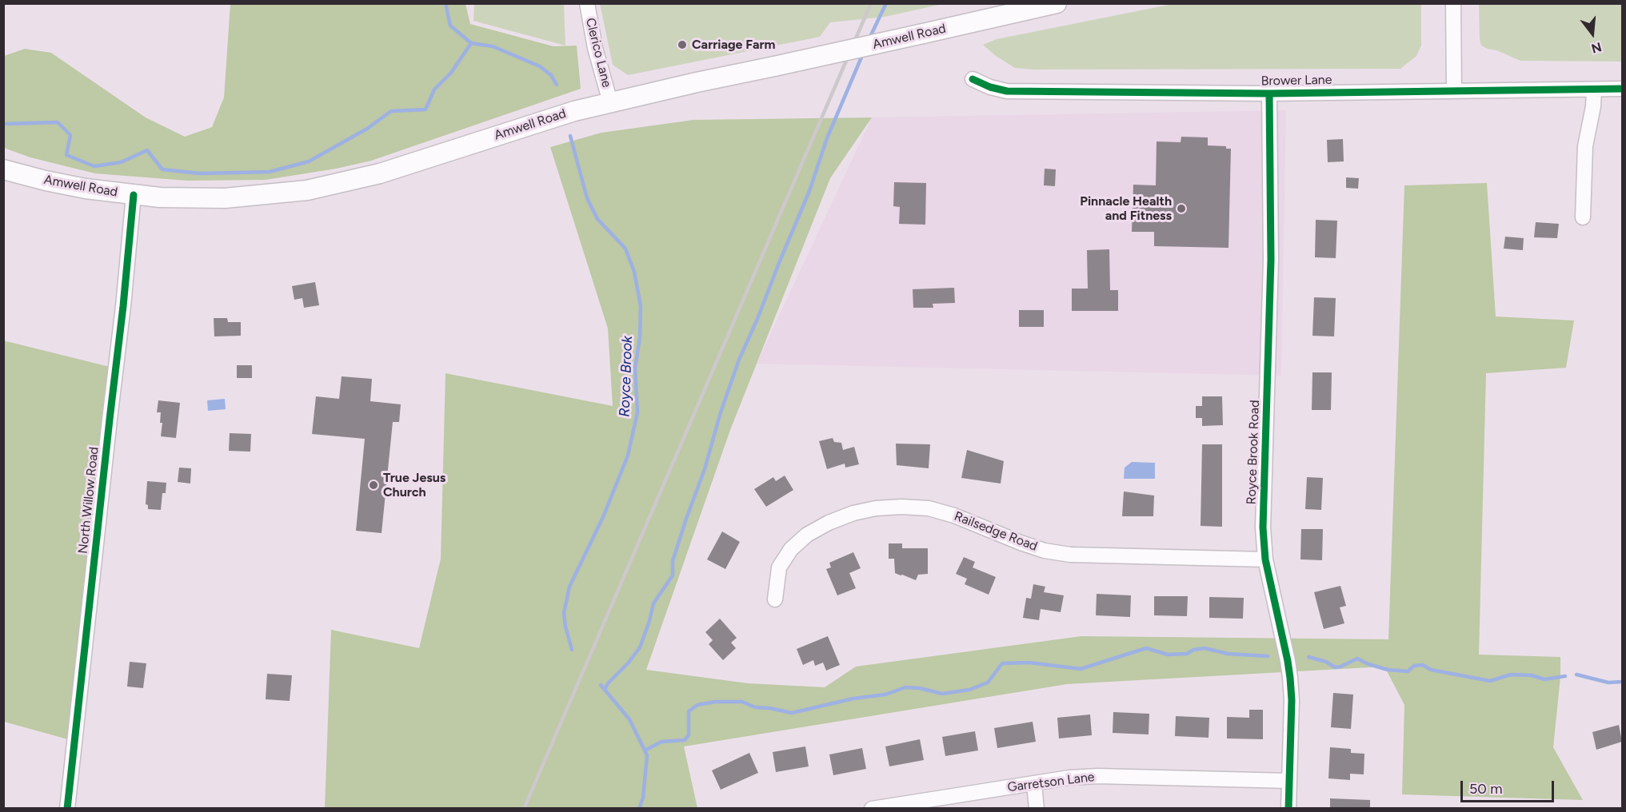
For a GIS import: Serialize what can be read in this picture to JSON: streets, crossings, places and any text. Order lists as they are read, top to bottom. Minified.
{"streets":{"main road":["Amwell Road"],"street":["Clerico Lane","Brower Lane","Royce Brook Road","North Willow Road","Railsedge Road","Garretson Lane"]},"crossings":[["Amwell Road","Clerico Lane"],["Amwell Road","North Willow Road"],["Brower Lane","Royce Brook Road"],["Royce Brook Road","Railsedge Road"],["Royce Brook Road","Garretson Lane"]],"water":["Royce Brook"],"places":["Carriage Farm","Pinnacle Health and Fitness","True Jesus Church"],"scale_bar":"50 m","north":"bottom"}
